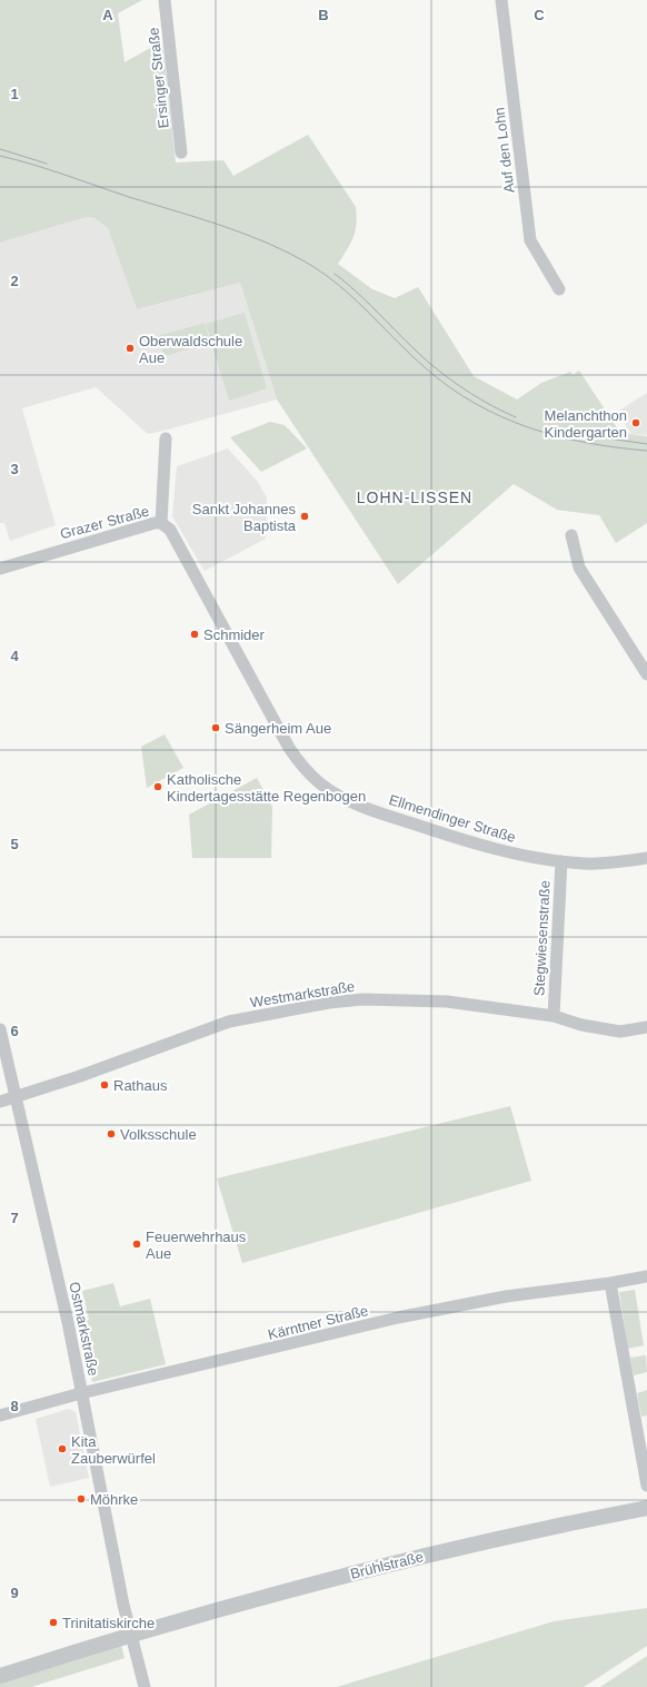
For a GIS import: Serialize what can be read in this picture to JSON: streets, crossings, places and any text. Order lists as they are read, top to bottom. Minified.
{"streets":{"street":["Ersinger Straße","Auf den Lohn","Grazer Straße","Ellmendinger Straße","Stegwiesenstraße","Westmarkstraße","Kärntner Straße","Ostmarkstraße","Brühlstraße"]},"crossings":[["Grazer Straße","Ellmendinger Straße"],["Ellmendinger Straße","Stegwiesenstraße"],["Stegwiesenstraße","Westmarkstraße"],["Westmarkstraße","Ostmarkstraße"],["Kärntner Straße","Ostmarkstraße"],["Ostmarkstraße","Brühlstraße"]],"districts":["LOHN-LISSEN"],"places":["Oberwaldschule Aue","Melanchthon Kindergarten","Sankt Johannes Baptista","Schmider","Sängerheim Aue","Katholische Kindertagesstätte Regenbogen","Rathaus","Volksschule","Feuerwehrhaus Aue","Kita Zauberwürfel","Möhrke","Trinitatiskirche"],"grid":{"columns":["A","B","C"],"rows":["1","2","3","4","5","6","7","8","9"]}}
